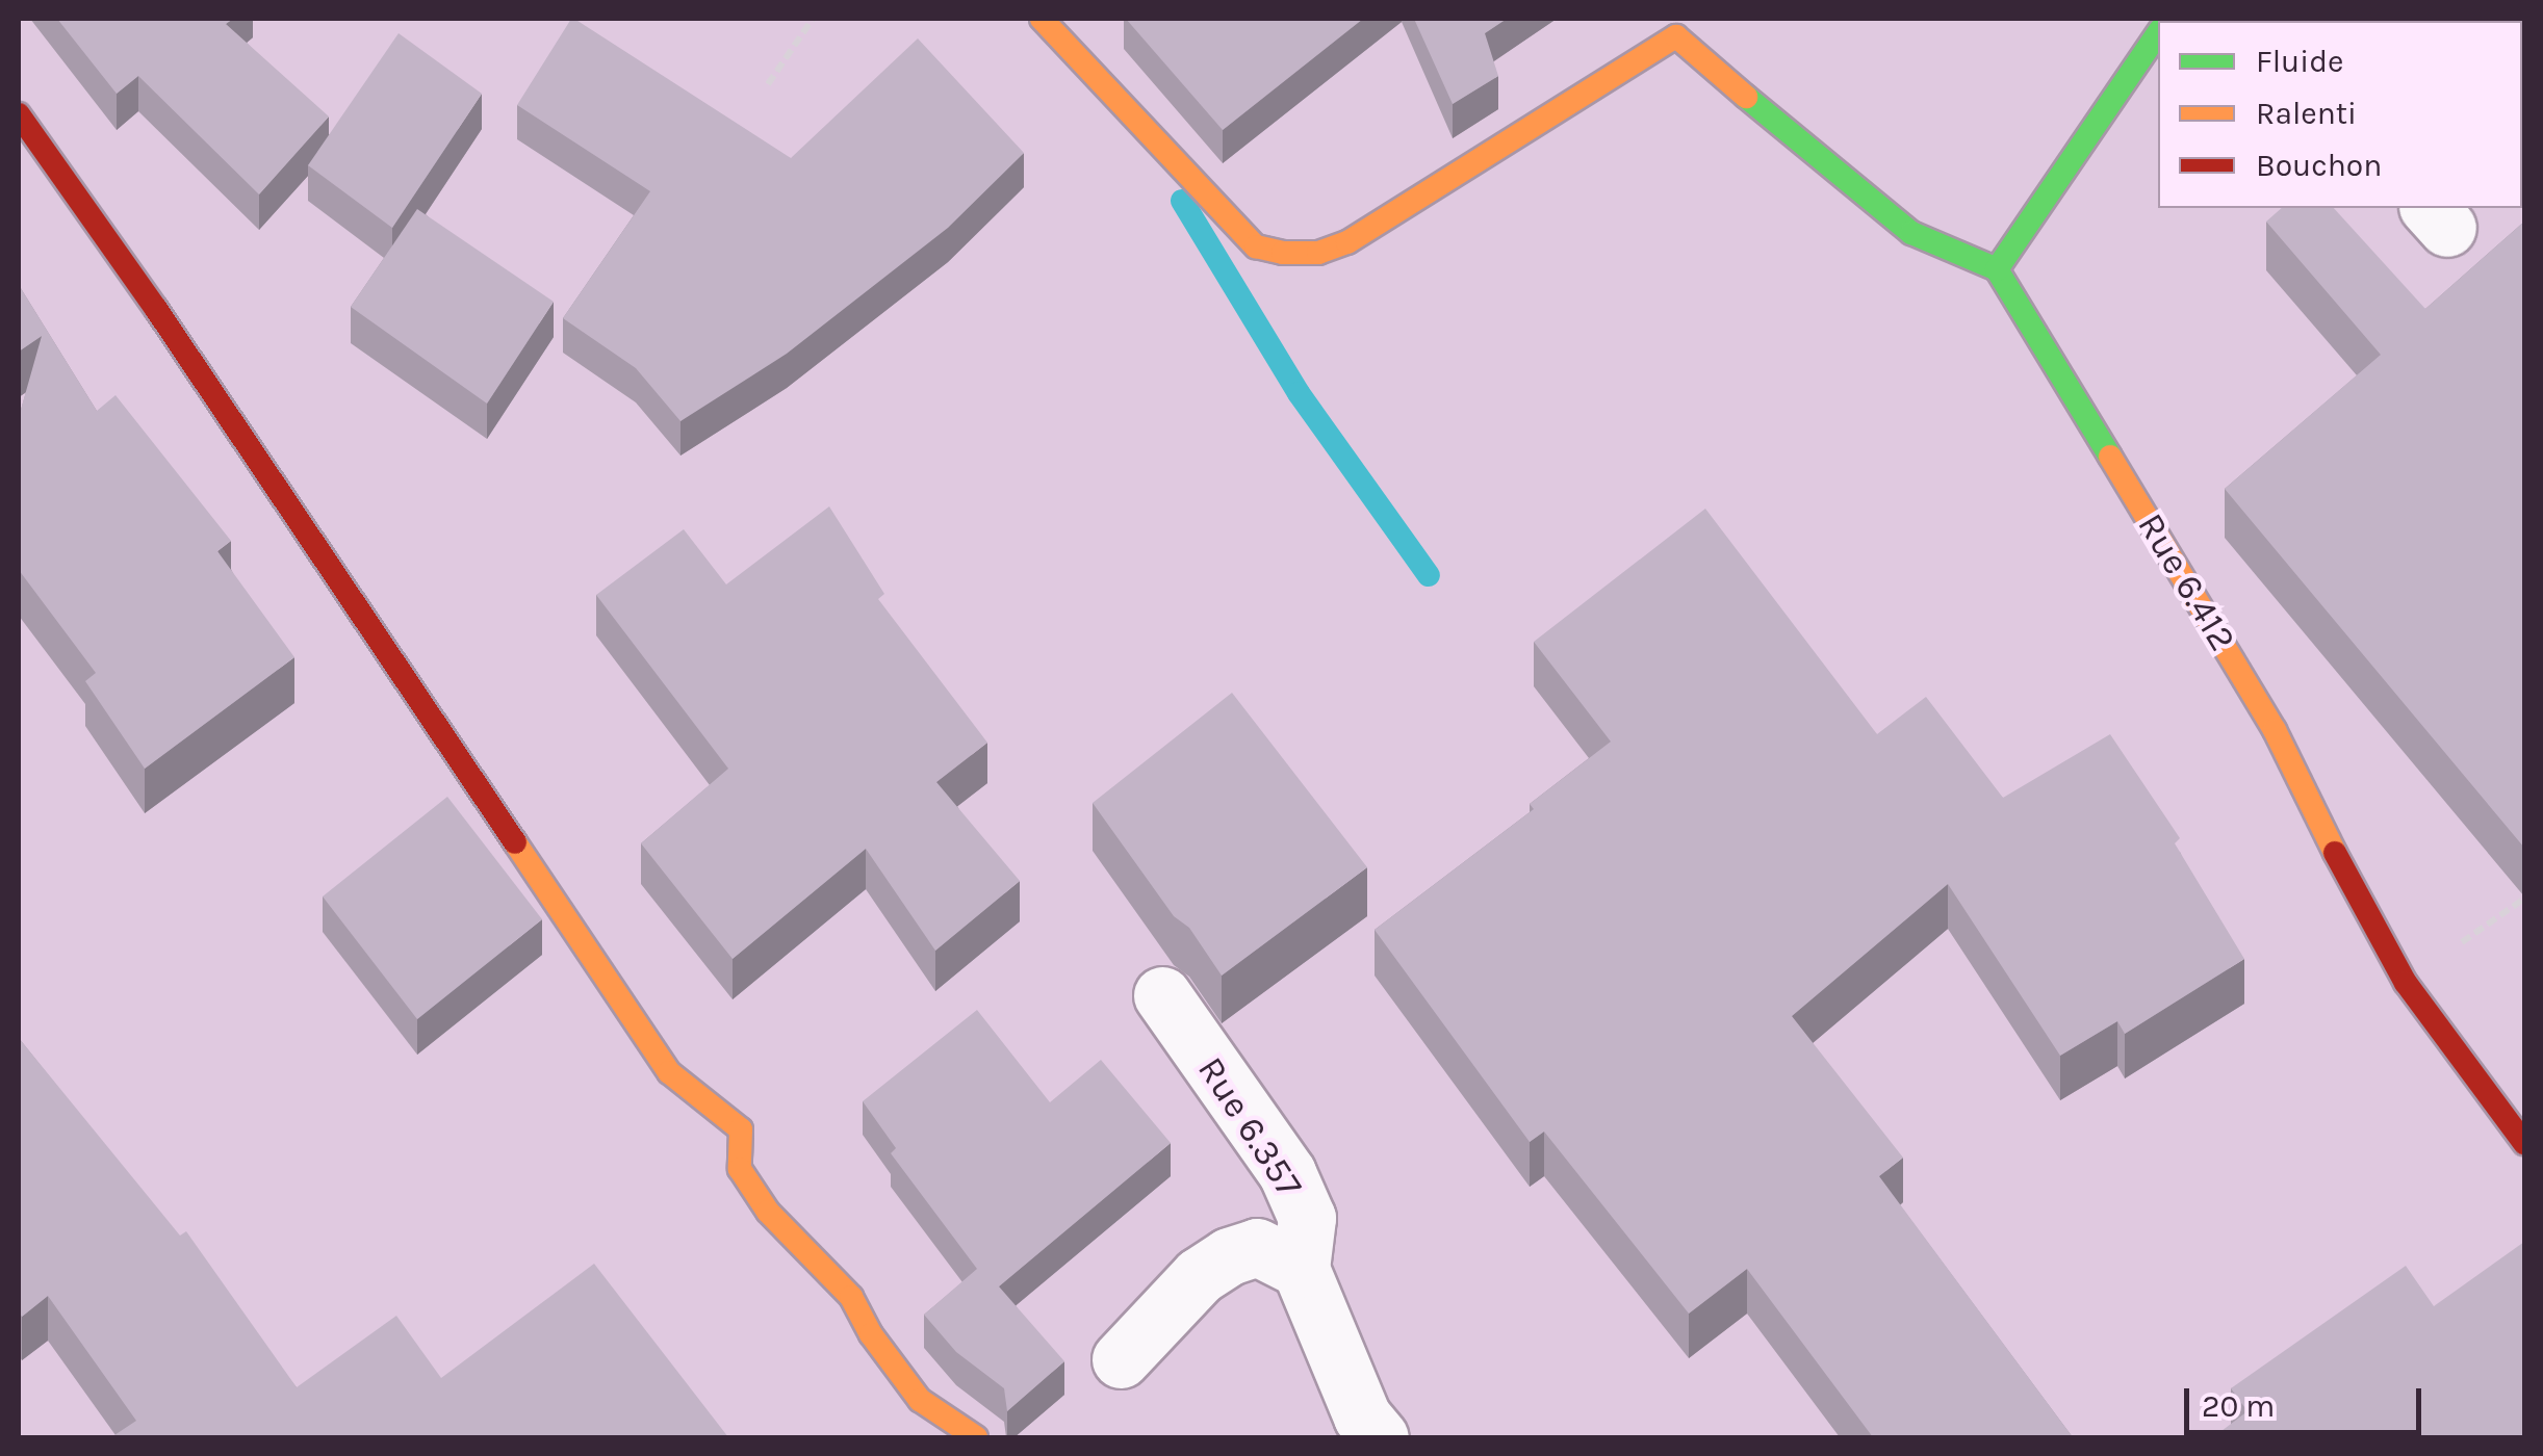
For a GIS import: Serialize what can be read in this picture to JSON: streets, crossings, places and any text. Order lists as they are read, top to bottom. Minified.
{"streets":{"street":["Rue 6.412","Rue 6.357"]},"legend":["Fluide","Ralenti","Bouchon"],"scale_bar":"20 m"}
